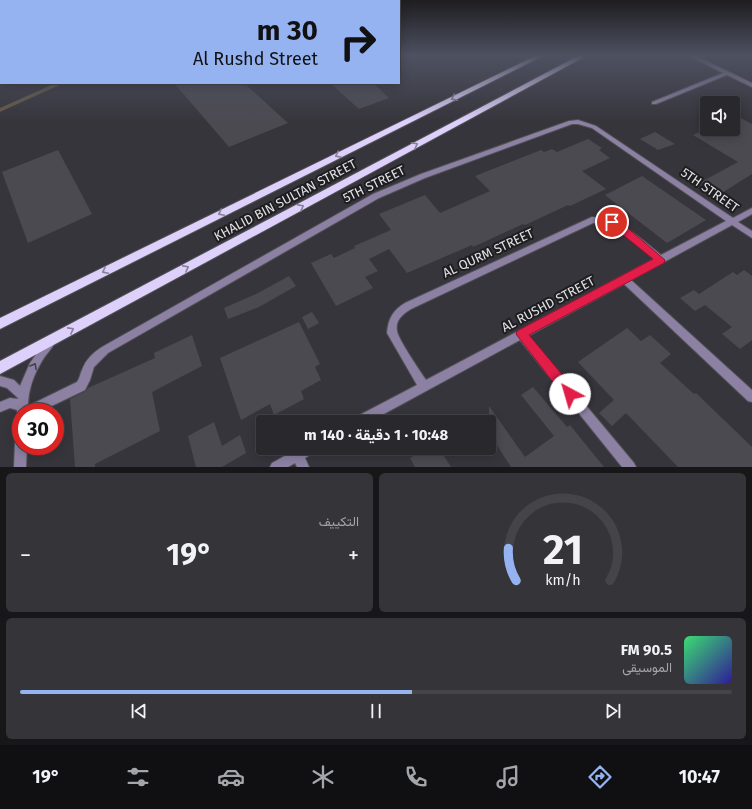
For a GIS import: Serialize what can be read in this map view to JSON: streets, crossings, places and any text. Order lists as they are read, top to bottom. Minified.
{"streets":{"main road":["KHALID BIN SULTAN STREET"],"street":["5TH STREET","AL QURM STREET","AL RUSHD STREET"]},"crossings":[["5TH STREET","AL RUSHD STREET"],["AL QURM STREET","AL RUSHD STREET"]],"page":{"turn":["30 m","Al Rushd Street"],"limit":"30","trip":"10:48 · 1 دقيقة · 140 m","tile":"التكييف","heat":["−","19°","+"],"song":["90.5 FM","الموسيقى"],"tabs":["10:47","19°"],"gauge":["21","km/h"]}}
